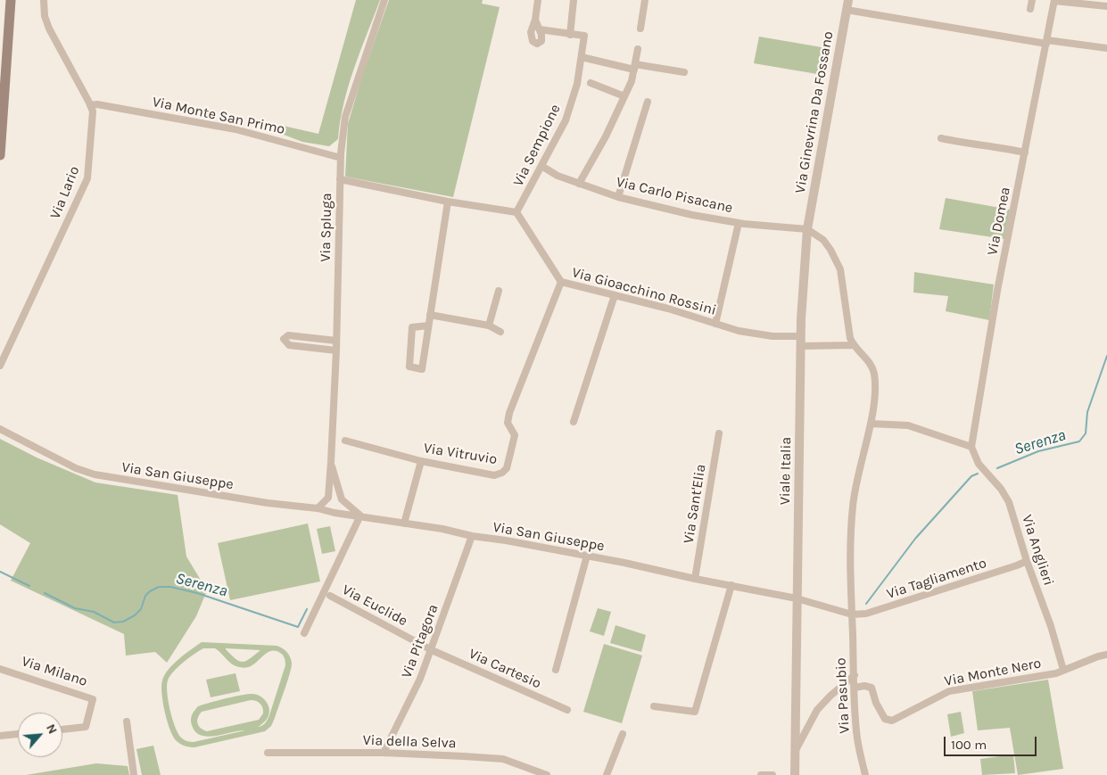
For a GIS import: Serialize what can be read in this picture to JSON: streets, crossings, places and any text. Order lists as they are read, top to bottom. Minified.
{"streets":{"street":["Via Ginevrina Da Fossano","Via Monte San Primo","Via Sempione","Via Lario","Via Carlo Pisacane","Via Domea","Via Spluga","Via Gioacchino Rossini","Via Vitruvio","Viale Italia","Via San Giuseppe","Via Sant'Elia","Via Anglieri","Via Tagliamento","Via Euclide","Via Pitagora","Via Cartesio","Via Milano","Via Monte Nero","Via Pasubio","Via della Selva"]},"crossings":[["Via Ginevrina Da Fossano","Via Carlo Pisacane"],["Via Ginevrina Da Fossano","Viale Italia"],["Via Monte San Primo","Via Lario"],["Via Monte San Primo","Via Spluga"],["Via Sempione","Via Carlo Pisacane"],["Via Sempione","Via Gioacchino Rossini"],["Via Carlo Pisacane","Viale Italia"],["Via Domea","Via Anglieri"],["Via Spluga","Via San Giuseppe"],["Via Gioacchino Rossini","Via Vitruvio"],["Via Gioacchino Rossini","Viale Italia"],["Viale Italia","Via San Giuseppe"],["Via San Giuseppe","Via Sant'Elia"],["Via San Giuseppe","Via Tagliamento"],["Via San Giuseppe","Via Pitagora"],["Via San Giuseppe","Via Pasubio"],["Via Anglieri","Via Tagliamento"],["Via Anglieri","Via Monte Nero"],["Via Tagliamento","Via Pasubio"],["Via Euclide","Via Pitagora"],["Via Euclide","Via Cartesio"],["Via Pitagora","Via Cartesio"],["Via Pitagora","Via della Selva"],["Via Monte Nero","Via Pasubio"]],"water":["Serenza"],"scale_bar":"100 m","north":"top right"}
